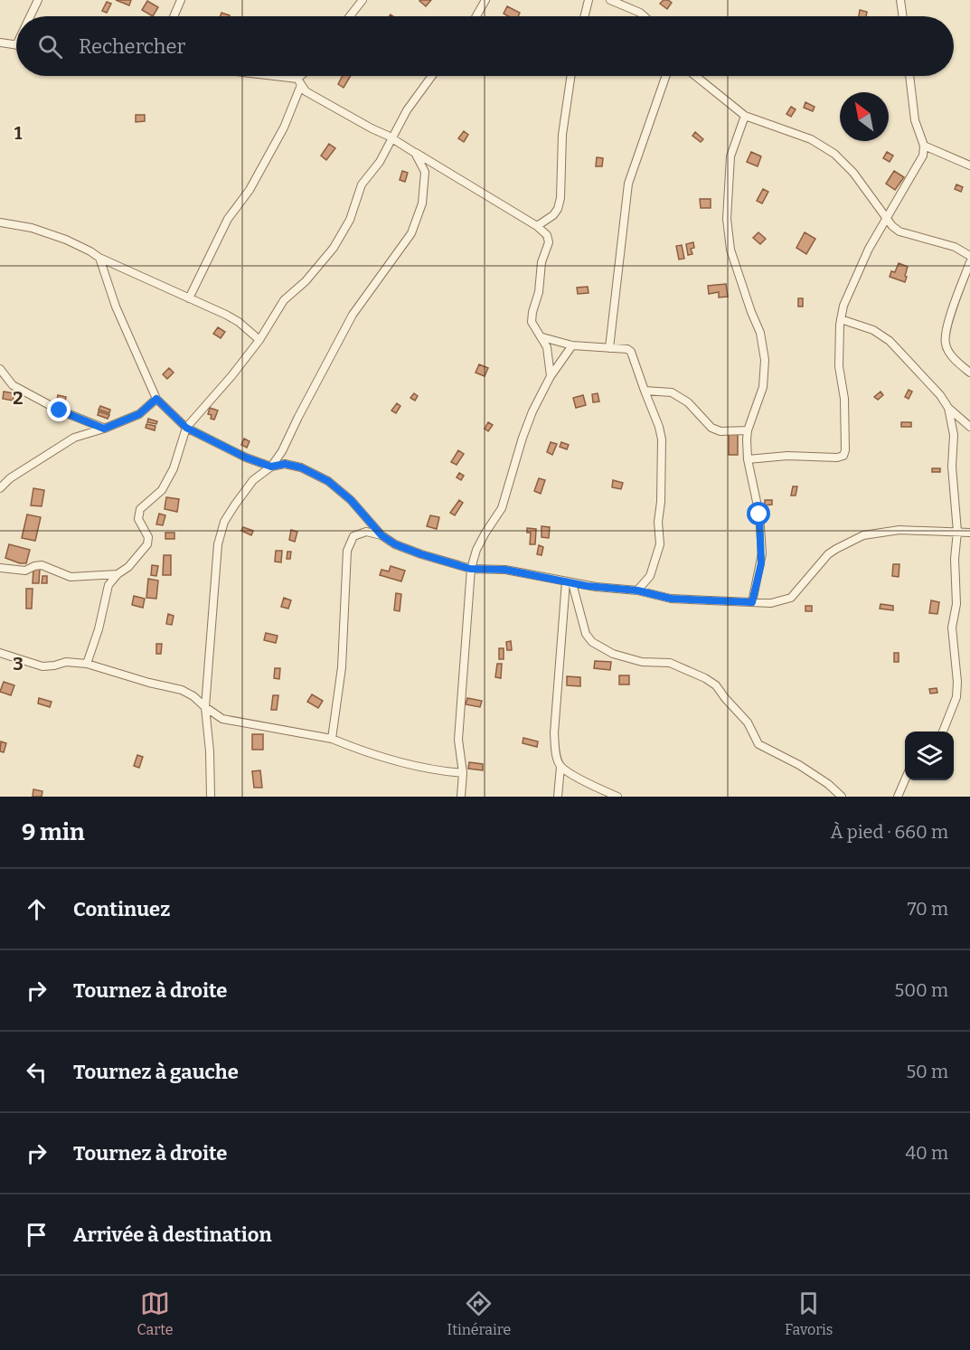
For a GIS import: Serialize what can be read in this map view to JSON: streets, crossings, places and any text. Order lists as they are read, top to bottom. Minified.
{"north":"top left","page":{"search":"Rechercher","heading":["9 min","À pied · 660 m"],"list":[["Continuez","70 m"],["Tournez à droite","500 m"],["Tournez à gauche","50 m"],["Tournez à droite","40 m"],"Arrivée à destination"],"nav":["Carte","Itinéraire","Favoris"]},"grid":{"rows":["1","2","3"]}}
